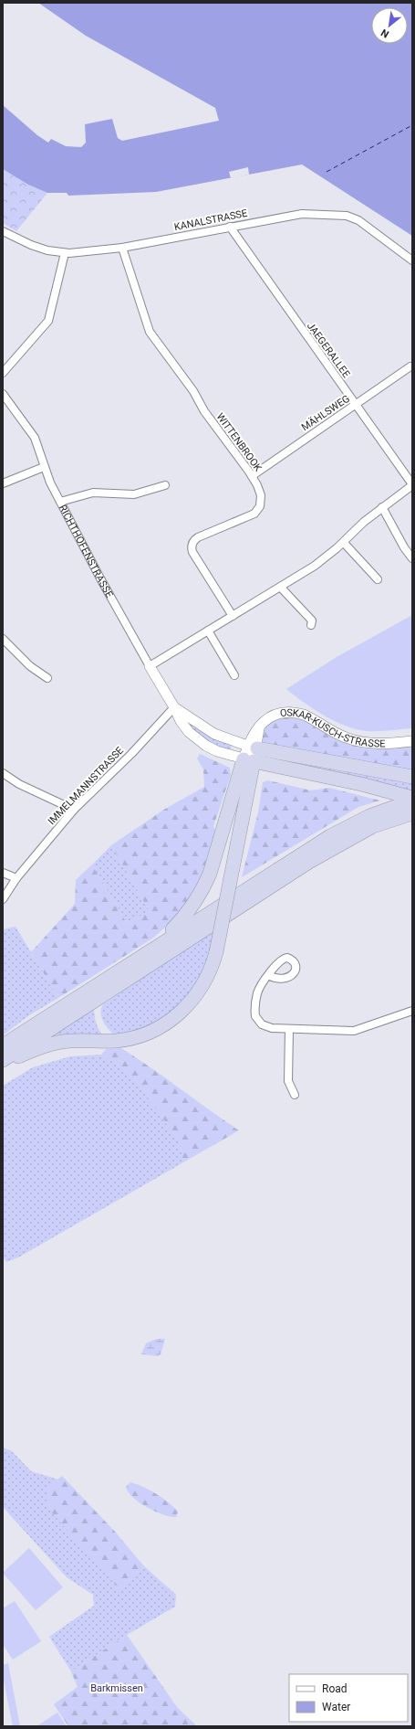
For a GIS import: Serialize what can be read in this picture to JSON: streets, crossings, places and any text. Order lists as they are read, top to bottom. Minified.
{"streets":{"street":["KANALSTRASSE","JAEGERALLEE","MÄHLSWEG","WITTENBROOK","RICHTHOFENSTRASSE","OSKAR-KUSCH-STRASSE","IMMELMANNSTRASSE"]},"crossings":[["KANALSTRASSE","JAEGERALLEE"],["KANALSTRASSE","WITTENBROOK"],["JAEGERALLEE","MÄHLSWEG"],["MÄHLSWEG","WITTENBROOK"],["RICHTHOFENSTRASSE","OSKAR-KUSCH-STRASSE"],["RICHTHOFENSTRASSE","IMMELMANNSTRASSE"]],"parks":["Barkmissen"],"legend":["Road","Water"],"north":"bottom left"}
